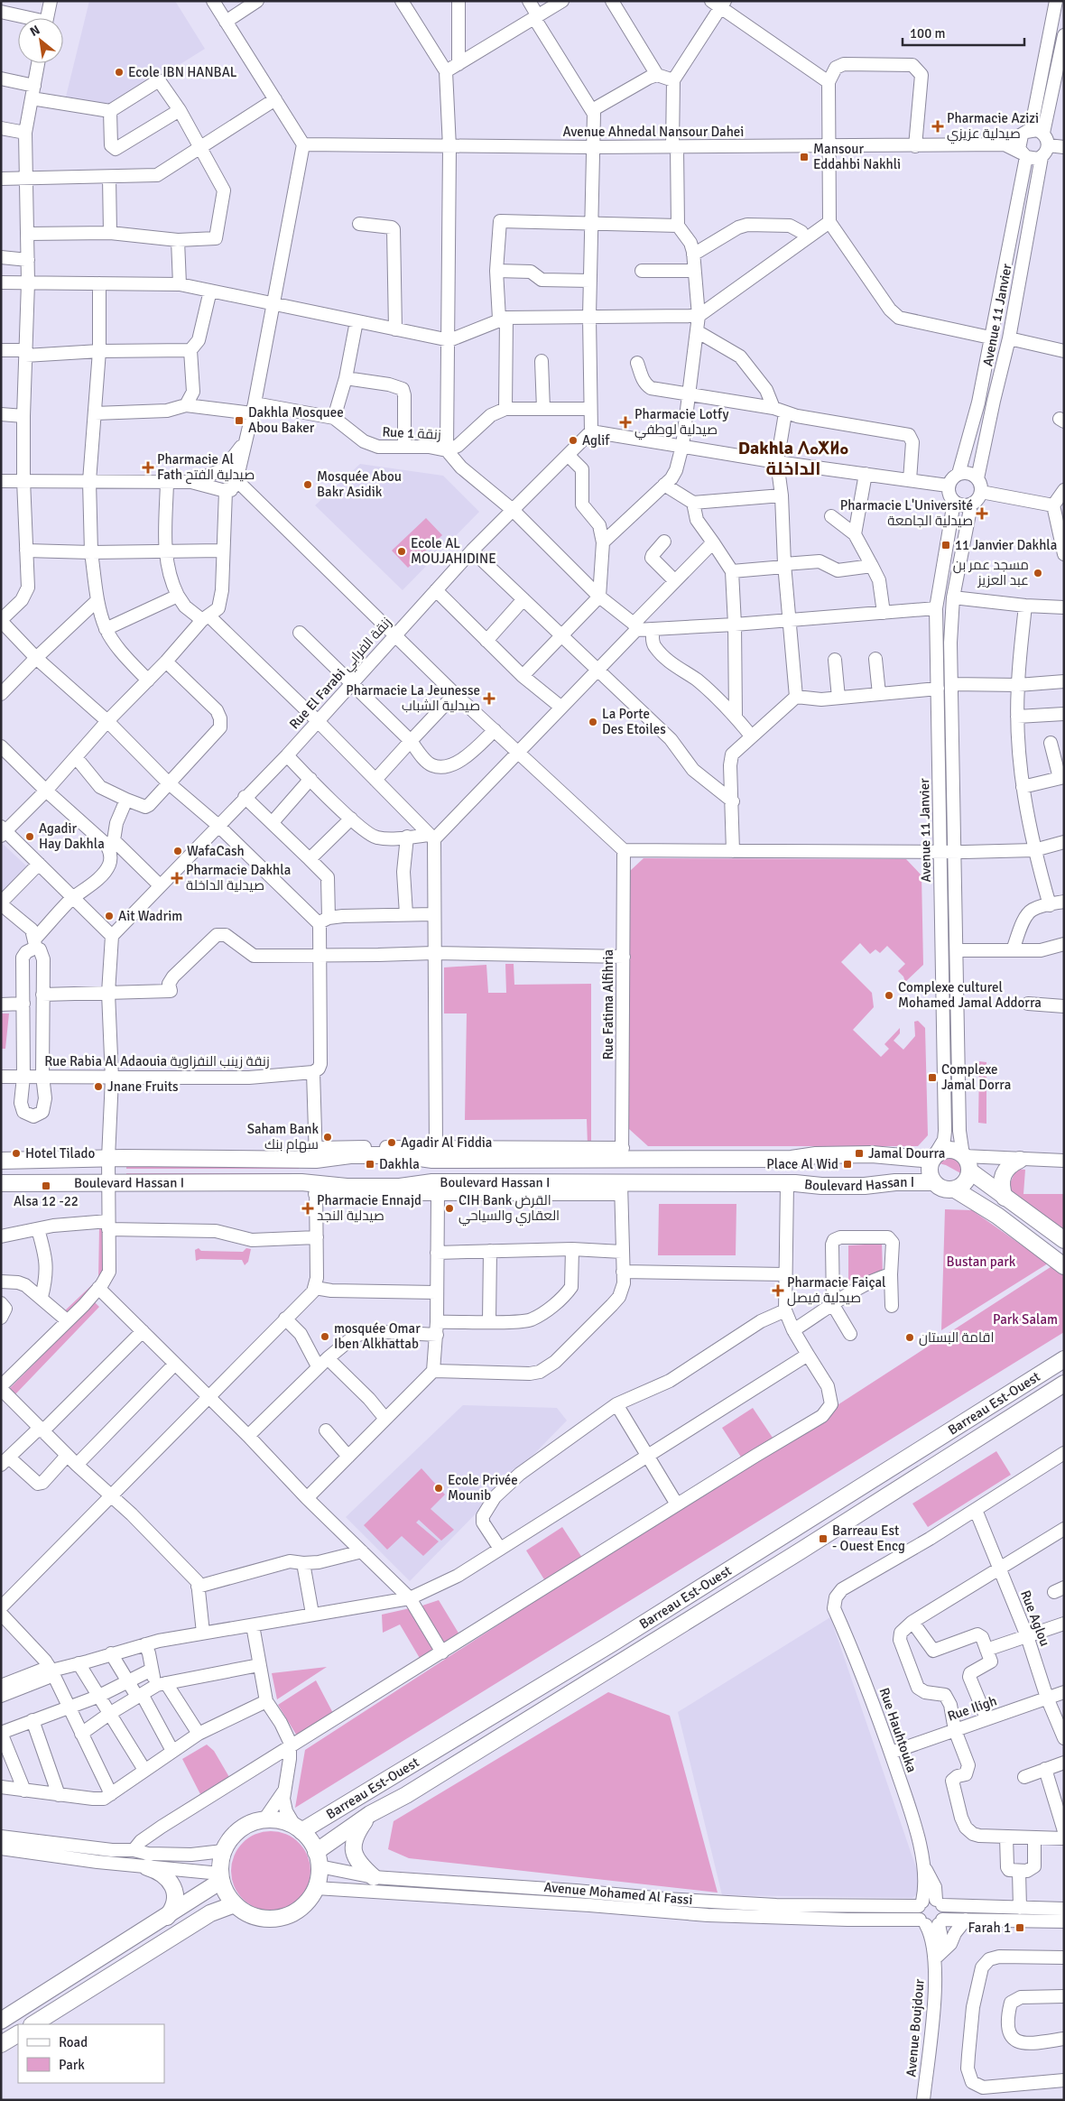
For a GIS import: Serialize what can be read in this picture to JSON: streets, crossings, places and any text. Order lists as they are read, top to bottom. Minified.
{"streets":{"main road":["Boulevard Hassan I","Barreau Est-Ouest"],"street":["Avenue Ahnedal Nansour Dahei","Avenue 11 Janvier","Rue 1 زنقة","Rue El Farabi زنقة الفرابي","Rue Fatima Alfihria","Rue Rabia Al Adaouia زنقة زينب النفزاوية","Rue Aglou","Rue Iligh","Rue Hauhtouka","Avenue Mohamed Al Fassi","Avenue Boujdour"]},"crossings":[["Avenue Ahnedal Nansour Dahei","Avenue 11 Janvier"],["Avenue 11 Janvier","Boulevard Hassan I"],["Rue Fatima Alfihria","Boulevard Hassan I"],["Barreau Est-Ouest","Avenue Mohamed Al Fassi"],["Rue Aglou","Rue Iligh"],["Rue Aglou","Rue Hauhtouka"],["Rue Iligh","Rue Hauhtouka"],["Rue Hauhtouka","Avenue Mohamed Al Fassi"],["Rue Hauhtouka","Avenue Boujdour"],["Avenue Mohamed Al Fassi","Avenue Boujdour"]],"districts":["Dakhla ⴷⴰⵅⵍⴰ الداخلة"],"parks":["Bustan park","Park Salam"],"places":{"other":["Ecole IBN HANBAL","Aglif","Mosquée Abou Bakr Asidik","Ecole AL MOUJAHIDINE","مسجد عمر بن عبد العزيز","La Porte Des Etoiles","Agadir Hay Dakhla","WafaCash","Ait Wadrim","Complexe culturel Mohamed Jamal Addorra","Jnane Fruits","Saham Bank سهام بنك","Agadir Al Fiddia","Hotel Tilado","CIH Bank القرض العقاري والسياحي","mosquée Omar Iben Alkhattab","اقامة البستان","Ecole Privée Mounib"],"health":["Pharmacie Azizi صيدلية عزيزي","Pharmacie Lotfy صيدلية لوطفي","Pharmacie Al Fath صيدلية الفتح","Pharmacie L'Université صيدلية الجامعة","Pharmacie La Jeunesse صيدلية الشباب","Pharmacie Dakhla صيدلية الداخلة","Pharmacie Ennajd صيدلية النجد","Pharmacie Faiçal صيدلية فيصل"],"transit":["Mansour Eddahbi Nakhli","Dakhla Mosquee Abou Baker","11 Janvier Dakhla","Complexe Jamal Dorra","Jamal Dourra","Dakhla","Place Al Wid","Alsa 12 -22","Barreau Est - Ouest Encg","Farah 1"]},"legend":["Road","Park"],"scale_bar":"100 m","north":"top left"}
